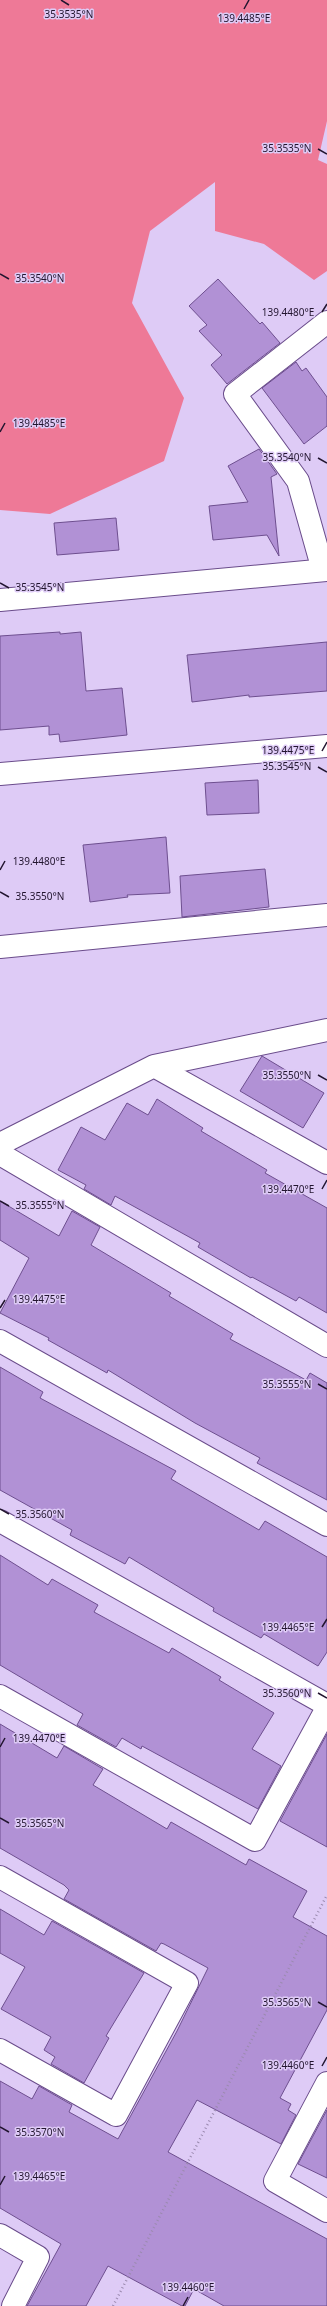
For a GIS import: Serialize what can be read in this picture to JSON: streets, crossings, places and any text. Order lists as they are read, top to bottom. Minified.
{"coordinates":["35.3535°N","139.4485°E","35.3540°N","139.4480°E","35.3545°N","139.4475°E","35.3550°N","139.4470°E","35.3555°N","35.3560°N","139.4465°E","35.3565°N","139.4460°E","35.3570°N"]}
